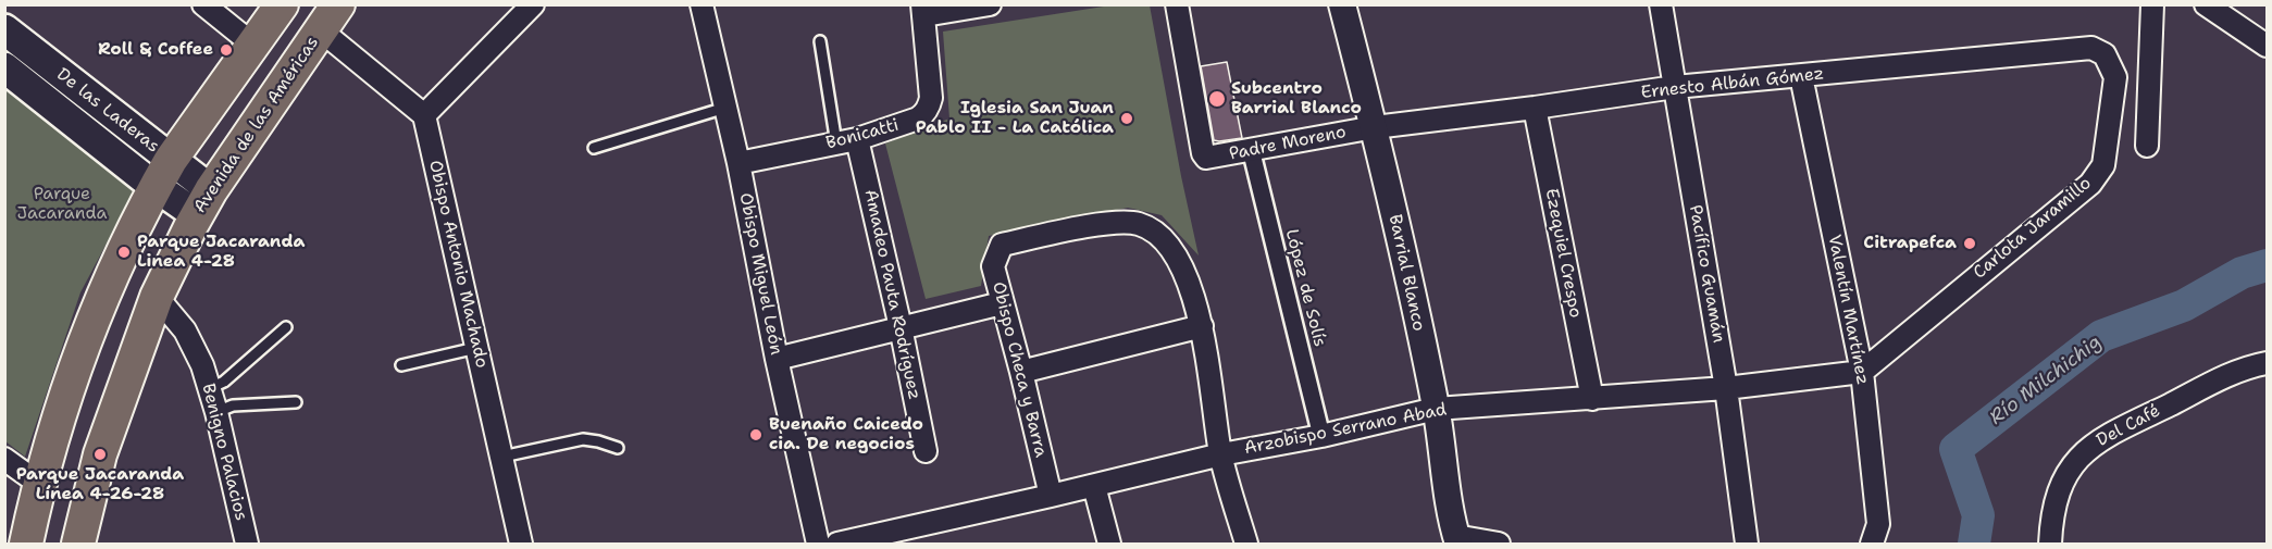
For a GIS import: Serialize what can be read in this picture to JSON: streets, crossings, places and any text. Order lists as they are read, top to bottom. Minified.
{"streets":{"main road":["De las Laderas","Avenida de las Américas"],"street":["Ernesto Albán Gómez","Bonicatti","Padre Moreno","Carlota Jaramillo","Ezequiel Crespo","Obispo Antonio Machado","Barrial Blanco","Obispo Miguel León","Pacífico Guamán","López de Solís","Amadeo Pauta Rodríguez","Valentín Martínez","Obispo Checa y Barra","Del Café","Arzobispo Serrano Abad","Benigno Palacios"]},"crossings":[["Ernesto Albán Gómez","Padre Moreno"],["Ernesto Albán Gómez","Carlota Jaramillo"],["Ernesto Albán Gómez","Ezequiel Crespo"],["Ernesto Albán Gómez","Barrial Blanco"],["Ernesto Albán Gómez","Pacífico Guamán"],["Ernesto Albán Gómez","Valentín Martínez"],["De las Laderas","Avenida de las Américas"],["Avenida de las Américas","Benigno Palacios"],["Bonicatti","Obispo Miguel León"],["Bonicatti","Amadeo Pauta Rodríguez"],["Padre Moreno","Barrial Blanco"],["Padre Moreno","López de Solís"],["Carlota Jaramillo","Valentín Martínez"],["Carlota Jaramillo","Arzobispo Serrano Abad"],["Ezequiel Crespo","Arzobispo Serrano Abad"],["Barrial Blanco","Arzobispo Serrano Abad"],["Pacífico Guamán","Arzobispo Serrano Abad"],["López de Solís","Arzobispo Serrano Abad"],["Valentín Martínez","Arzobispo Serrano Abad"],["Obispo Checa y Barra","Arzobispo Serrano Abad"]],"water":["Río Milchichig"],"parks":["Parque Jacaranda"],"places":["Roll & Coffee","Subcentro Barrial Blanco","Iglesia San Juan Pablo II - La Católica","Citrapefca","Parque Jacaranda Linea 4-28","Buenaño Caicedo cia. De negocios","Parque Jacaranda Línea 4-26-28"]}
